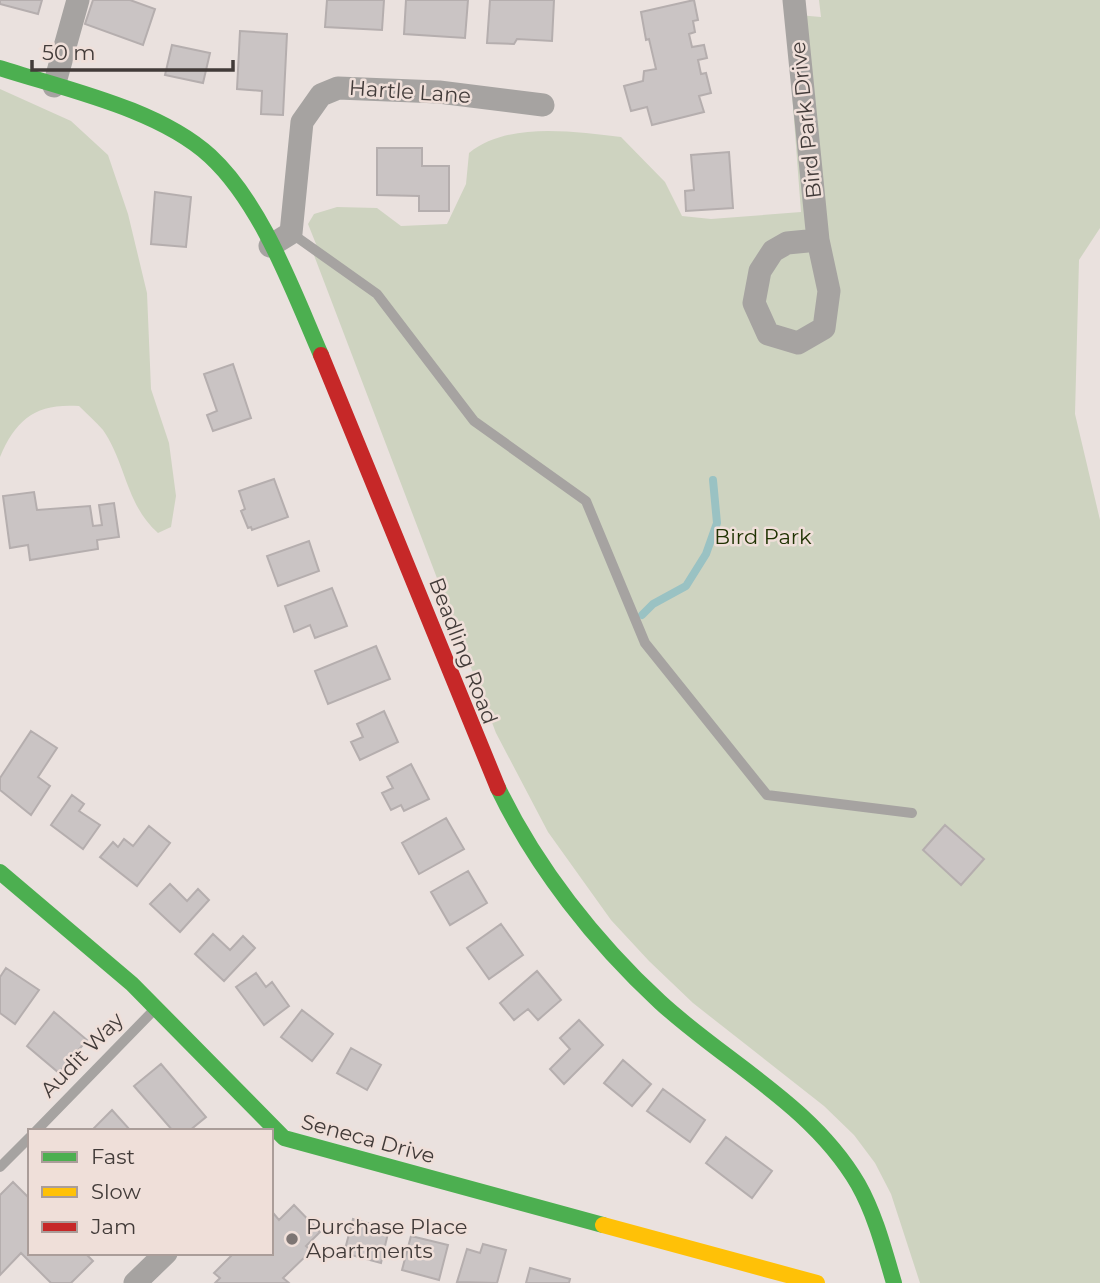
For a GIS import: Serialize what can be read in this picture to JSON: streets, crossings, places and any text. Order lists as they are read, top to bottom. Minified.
{"streets":{"street":["Hartle Lane","Bird Park Drive","Beadling Road","Seneca Drive"],"lane":["Audit Way"]},"crossings":[["Audit Way","Seneca Drive"]],"parks":["Bird Park"],"places":["Purchase Place Apartments"],"legend":["Fast","Slow","Jam"],"scale_bar":"50 m"}
